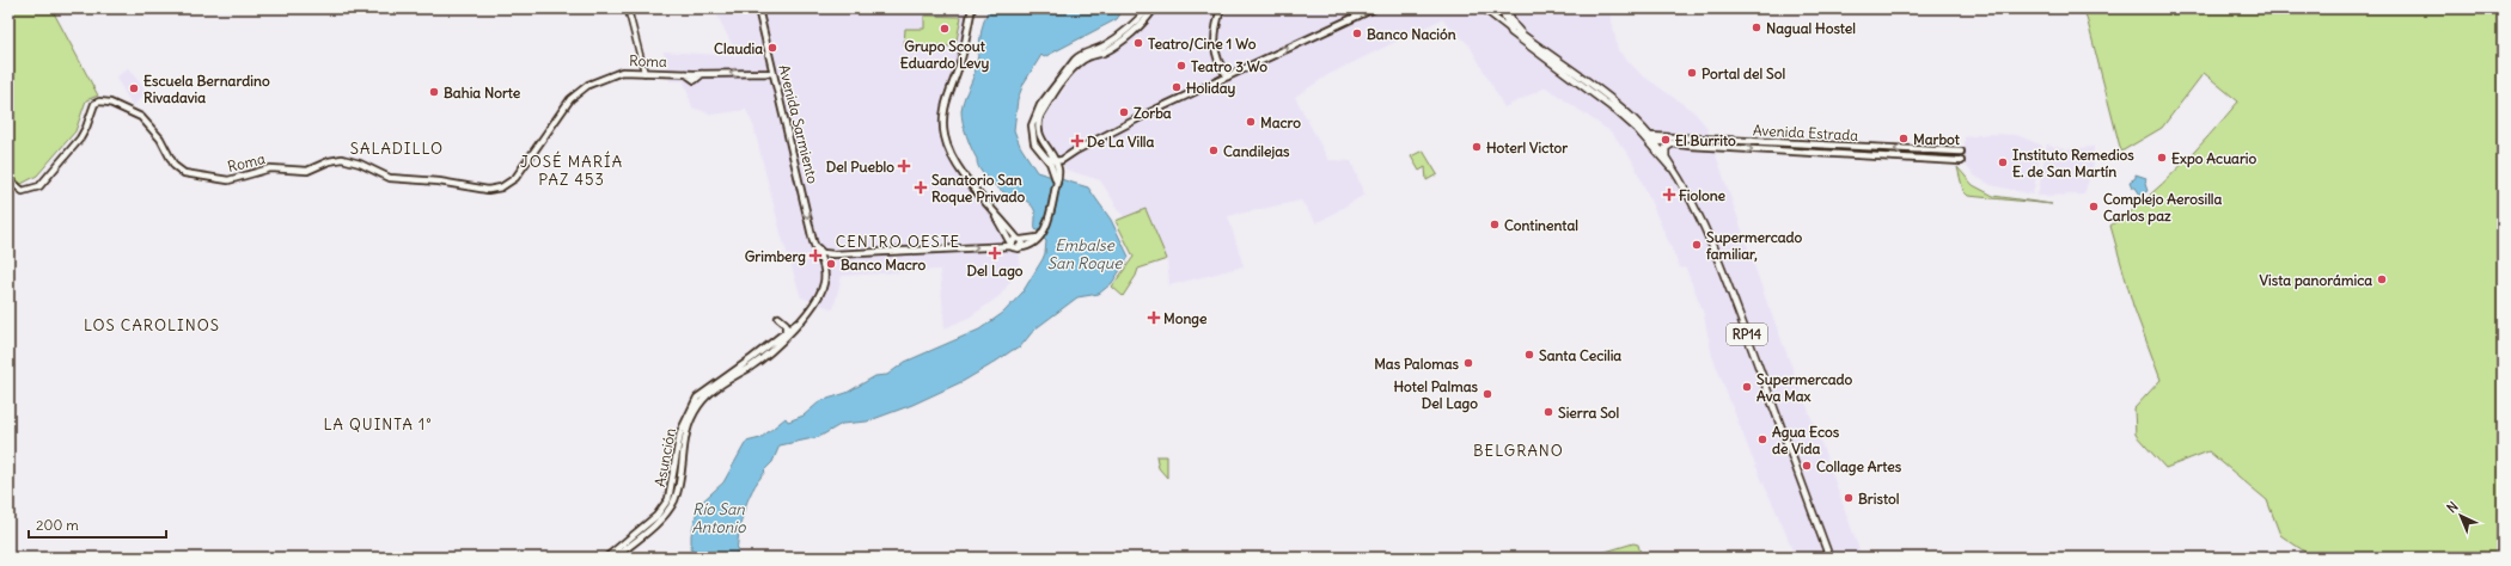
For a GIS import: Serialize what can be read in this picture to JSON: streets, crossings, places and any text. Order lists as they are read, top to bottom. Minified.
{"streets":{"main road":["Roma","Avenida Sarmiento","Avenida Estrada","RP14","Asunción"]},"crossings":[["Roma","Avenida Sarmiento"],["Avenida Estrada","RP14"]],"one_way":["Avenida Sarmiento"],"districts":["SALADILLO","JOSÉ MARÍA PAZ 453","CENTRO OESTE","LOS CAROLINOS","LA QUINTA 1°","BELGRANO"],"water":["Embalse San Roque","Río San Antonio"],"places":{"other":["Nagual Hostel","Grupo Scout Eduardo Levy","Banco Nación","Teatro/Cine 1 Wo","Claudia","Teatro 3 Wo","Portal del Sol","Holiday","Escuela Bernardino Rivadavia","Bahia Norte","Zorba","Macro","Marbot","El Burrito","Hoterl Victor","Candilejas","Expo Acuario","Instituto Remedios E. de San Martín","Complejo Aerosilla Carlos paz","Continental","Supermercado familiar,","Banco Macro","Vista panorámica","Santa Cecilia","Mas Palomas","Supermercado Ava Max","Hotel Palmas Del Lago","Sierra Sol","Agua Ecos de Vida","Collage Artes","Bristol"],"health":["De La Villa","Del Pueblo","Sanatorio San Roque Privado","Fiolone","Del Lago","Grimberg","Monge"]},"scale_bar":"200 m","north":"top left"}
